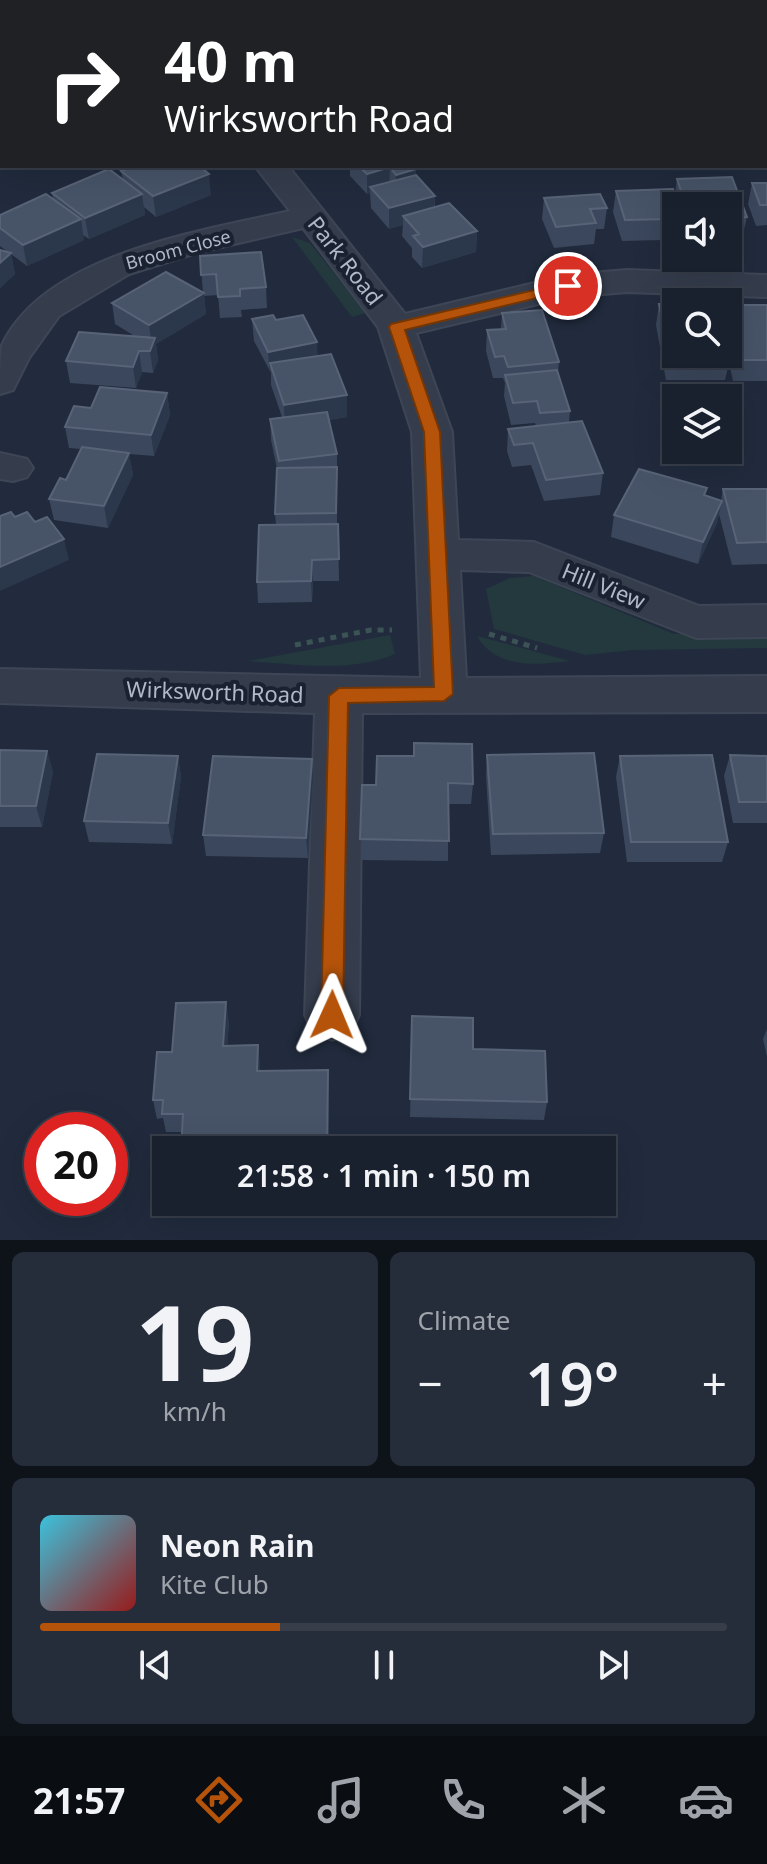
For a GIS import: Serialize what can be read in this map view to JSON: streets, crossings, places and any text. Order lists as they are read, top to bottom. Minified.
{"streets":{"street":["Broom Close","Park Road","Hill View","Wirksworth Road"]},"crossings":[["Broom Close","Park Road"],["Park Road","Hill View"],["Park Road","Wirksworth Road"]],"page":{"turn":["40 m","Wirksworth Road"],"limit":"20","trip":"21:58 · 1 min · 150 m","tile":[["19","km/h"],"Climate"],"heat":["−","19°","+"],"song":["Neon Rain","Kite Club"],"tabs":"21:57"}}
